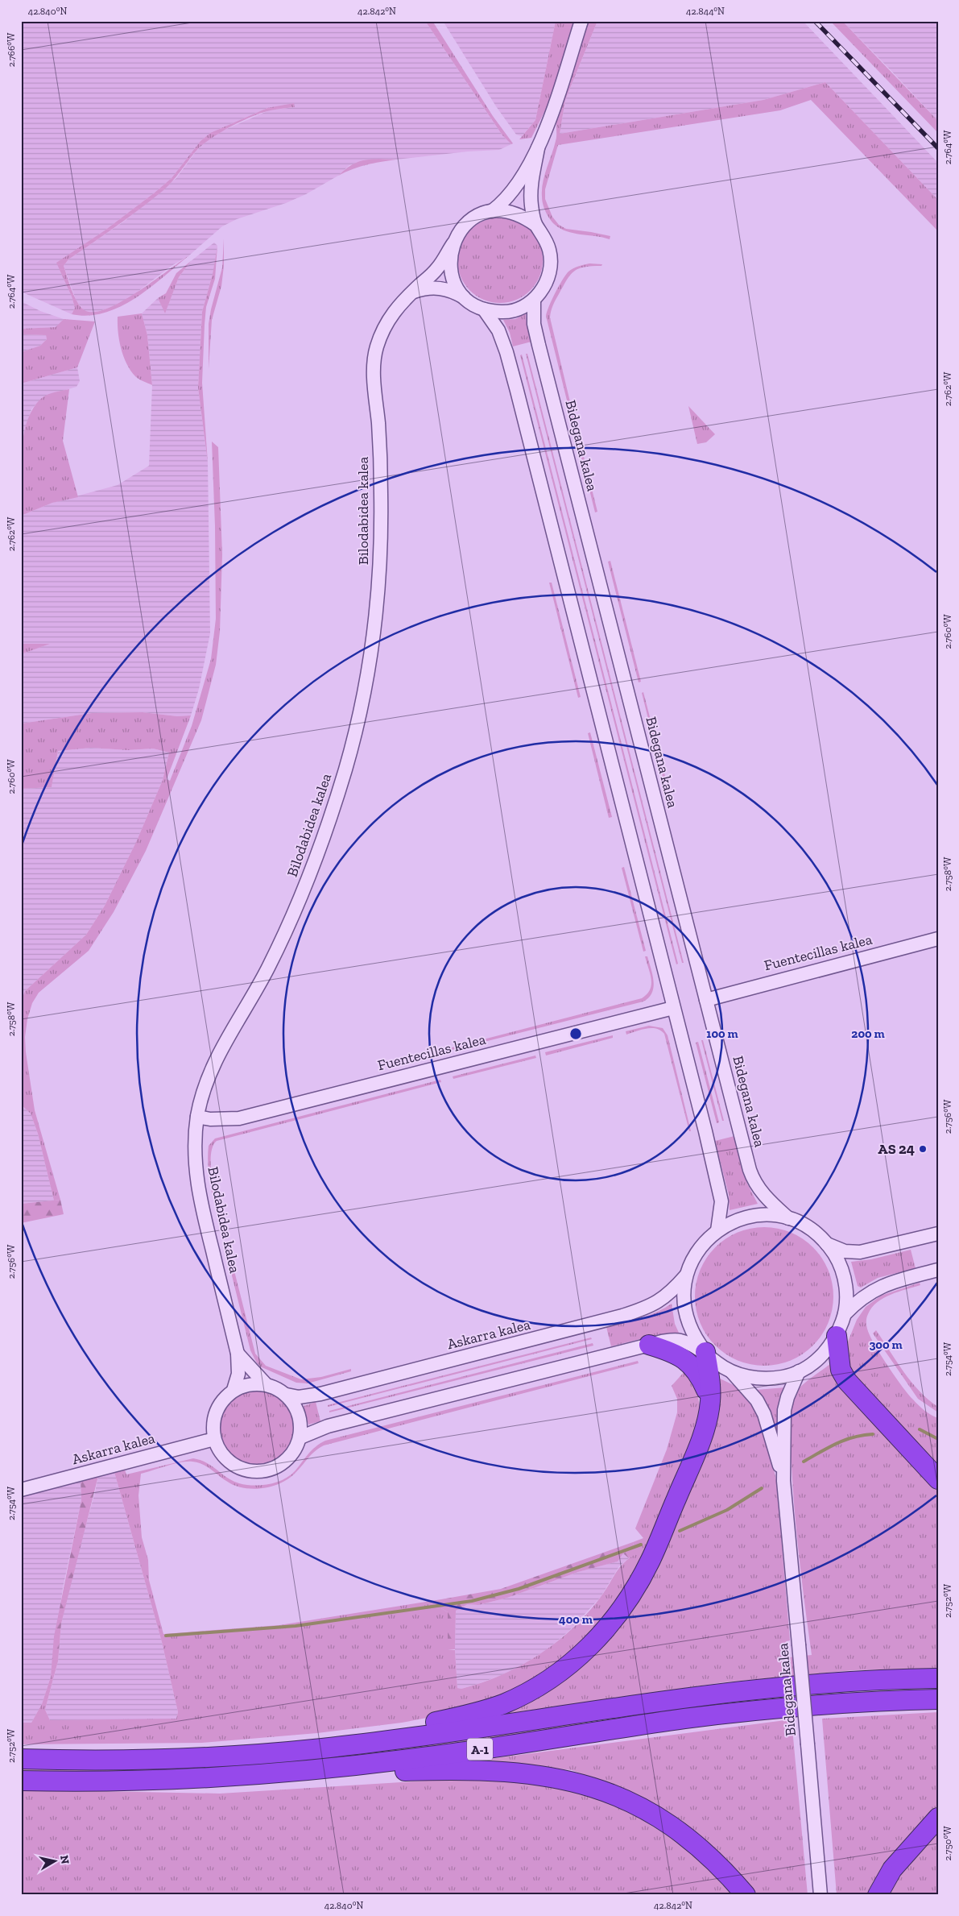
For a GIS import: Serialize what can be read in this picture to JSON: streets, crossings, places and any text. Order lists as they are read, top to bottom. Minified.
{"streets":{"highway":["A-1"],"street":["Bidegana kalea","Bilodabidea kalea","Fuentecillas kalea","Askarra kalea"]},"crossings":[["Bidegana kalea","Bilodabidea kalea"],["Bidegana kalea","Fuentecillas kalea"],["Bilodabidea kalea","Fuentecillas kalea"],["Bilodabidea kalea","Askarra kalea"]],"places":["AS 24"],"north":"right","coordinates":["42.840°N","42.842°N","42.844°N","2.766°W","2.764°W","2.762°W","2.760°W","2.758°W","2.756°W","2.754°W","2.752°W","2.750°W"],"rings":["100 m","200 m","300 m","400 m"]}
